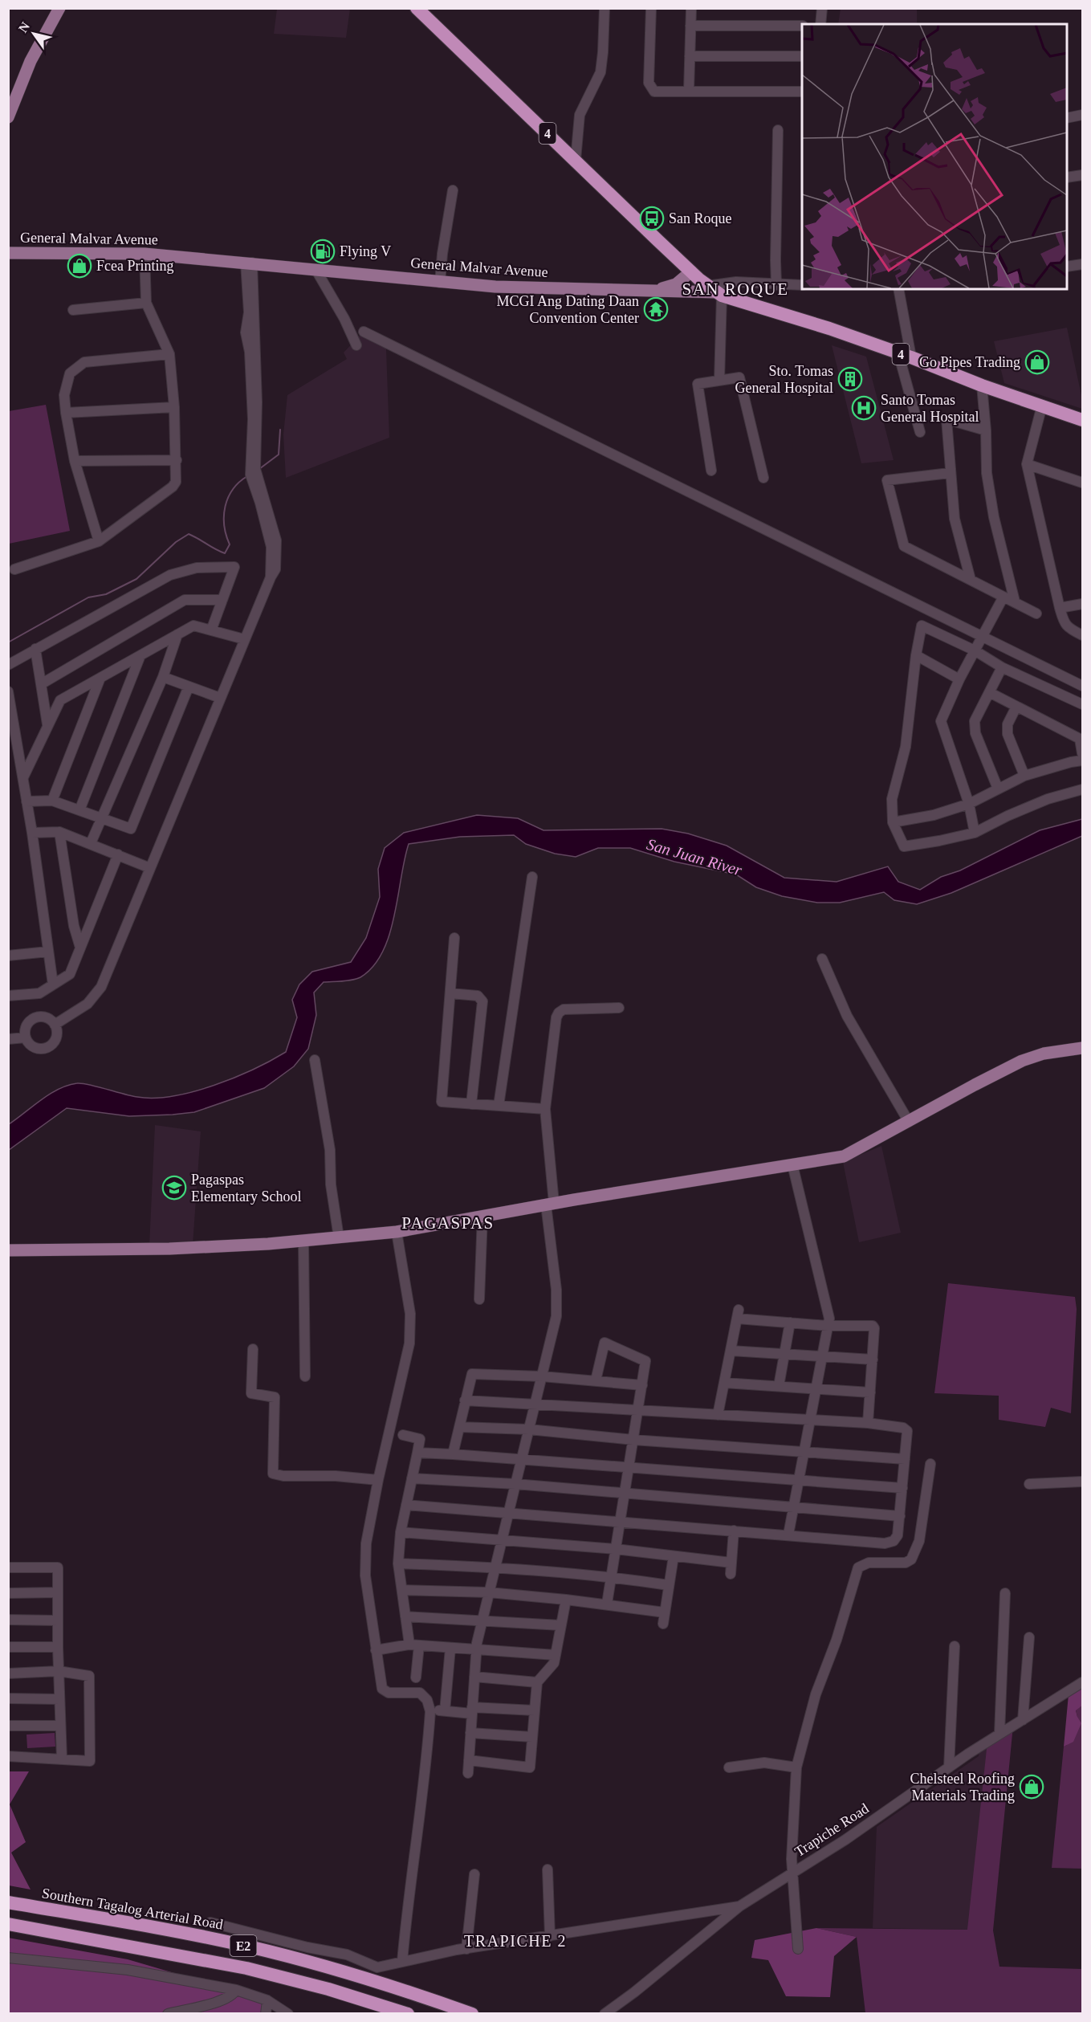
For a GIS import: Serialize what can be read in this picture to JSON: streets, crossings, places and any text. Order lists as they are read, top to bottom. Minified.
{"streets":{"highway":["4","Southern Tagalog Arterial Road","E2"],"main road":["General Malvar Avenue"],"street":["Trapiche Road"]},"crossings":[["4","General Malvar Avenue"]],"districts":["SAN ROQUE","PAGASPAS","TRAPICHE 2"],"water":["San Juan River"],"places":{"bus stop":["San Roque"],"fuel station":["Flying V"],"shop":["Fcea Printing","Go Pipes Trading","Chelsteel Roofing Materials Trading"],"temple":["MCGI Ang Dating Daan Convention Center"],"building":["Sto. Tomas General Hospital"],"hospital":["Santo Tomas General Hospital"],"school or university":["Pagaspas Elementary School"]},"north":"top left"}
